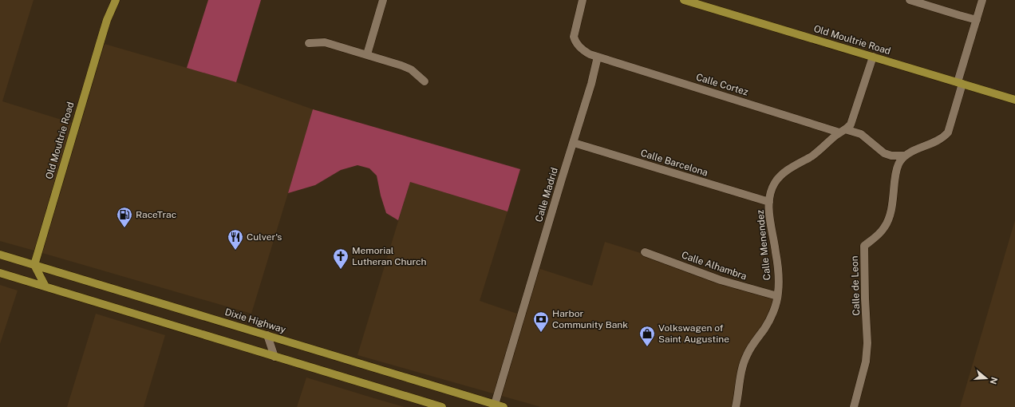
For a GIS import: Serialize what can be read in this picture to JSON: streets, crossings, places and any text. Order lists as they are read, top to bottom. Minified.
{"streets":{"main road":["Old Moultrie Road","Dixie Highway"],"street":["Calle Cortez","Calle Barcelona","Calle Madrid","Calle Menendez","Calle Alhambra","Calle de Leon"]},"crossings":[["Old Moultrie Road","Calle Menendez"],["Old Moultrie Road","Dixie Highway"],["Calle Cortez","Calle Madrid"],["Calle Cortez","Calle Menendez"],["Calle Barcelona","Calle Madrid"],["Calle Barcelona","Calle Menendez"],["Calle Madrid","Dixie Highway"],["Calle Menendez","Calle Alhambra"]],"places":{"fuel station":["RaceTrac"],"restaurant":["Culver's"],"church":["Memorial Lutheran Church"],"bank":["Harbor Community Bank"],"shop":["Volkswagen of Saint Augustine"]},"north":"right"}
